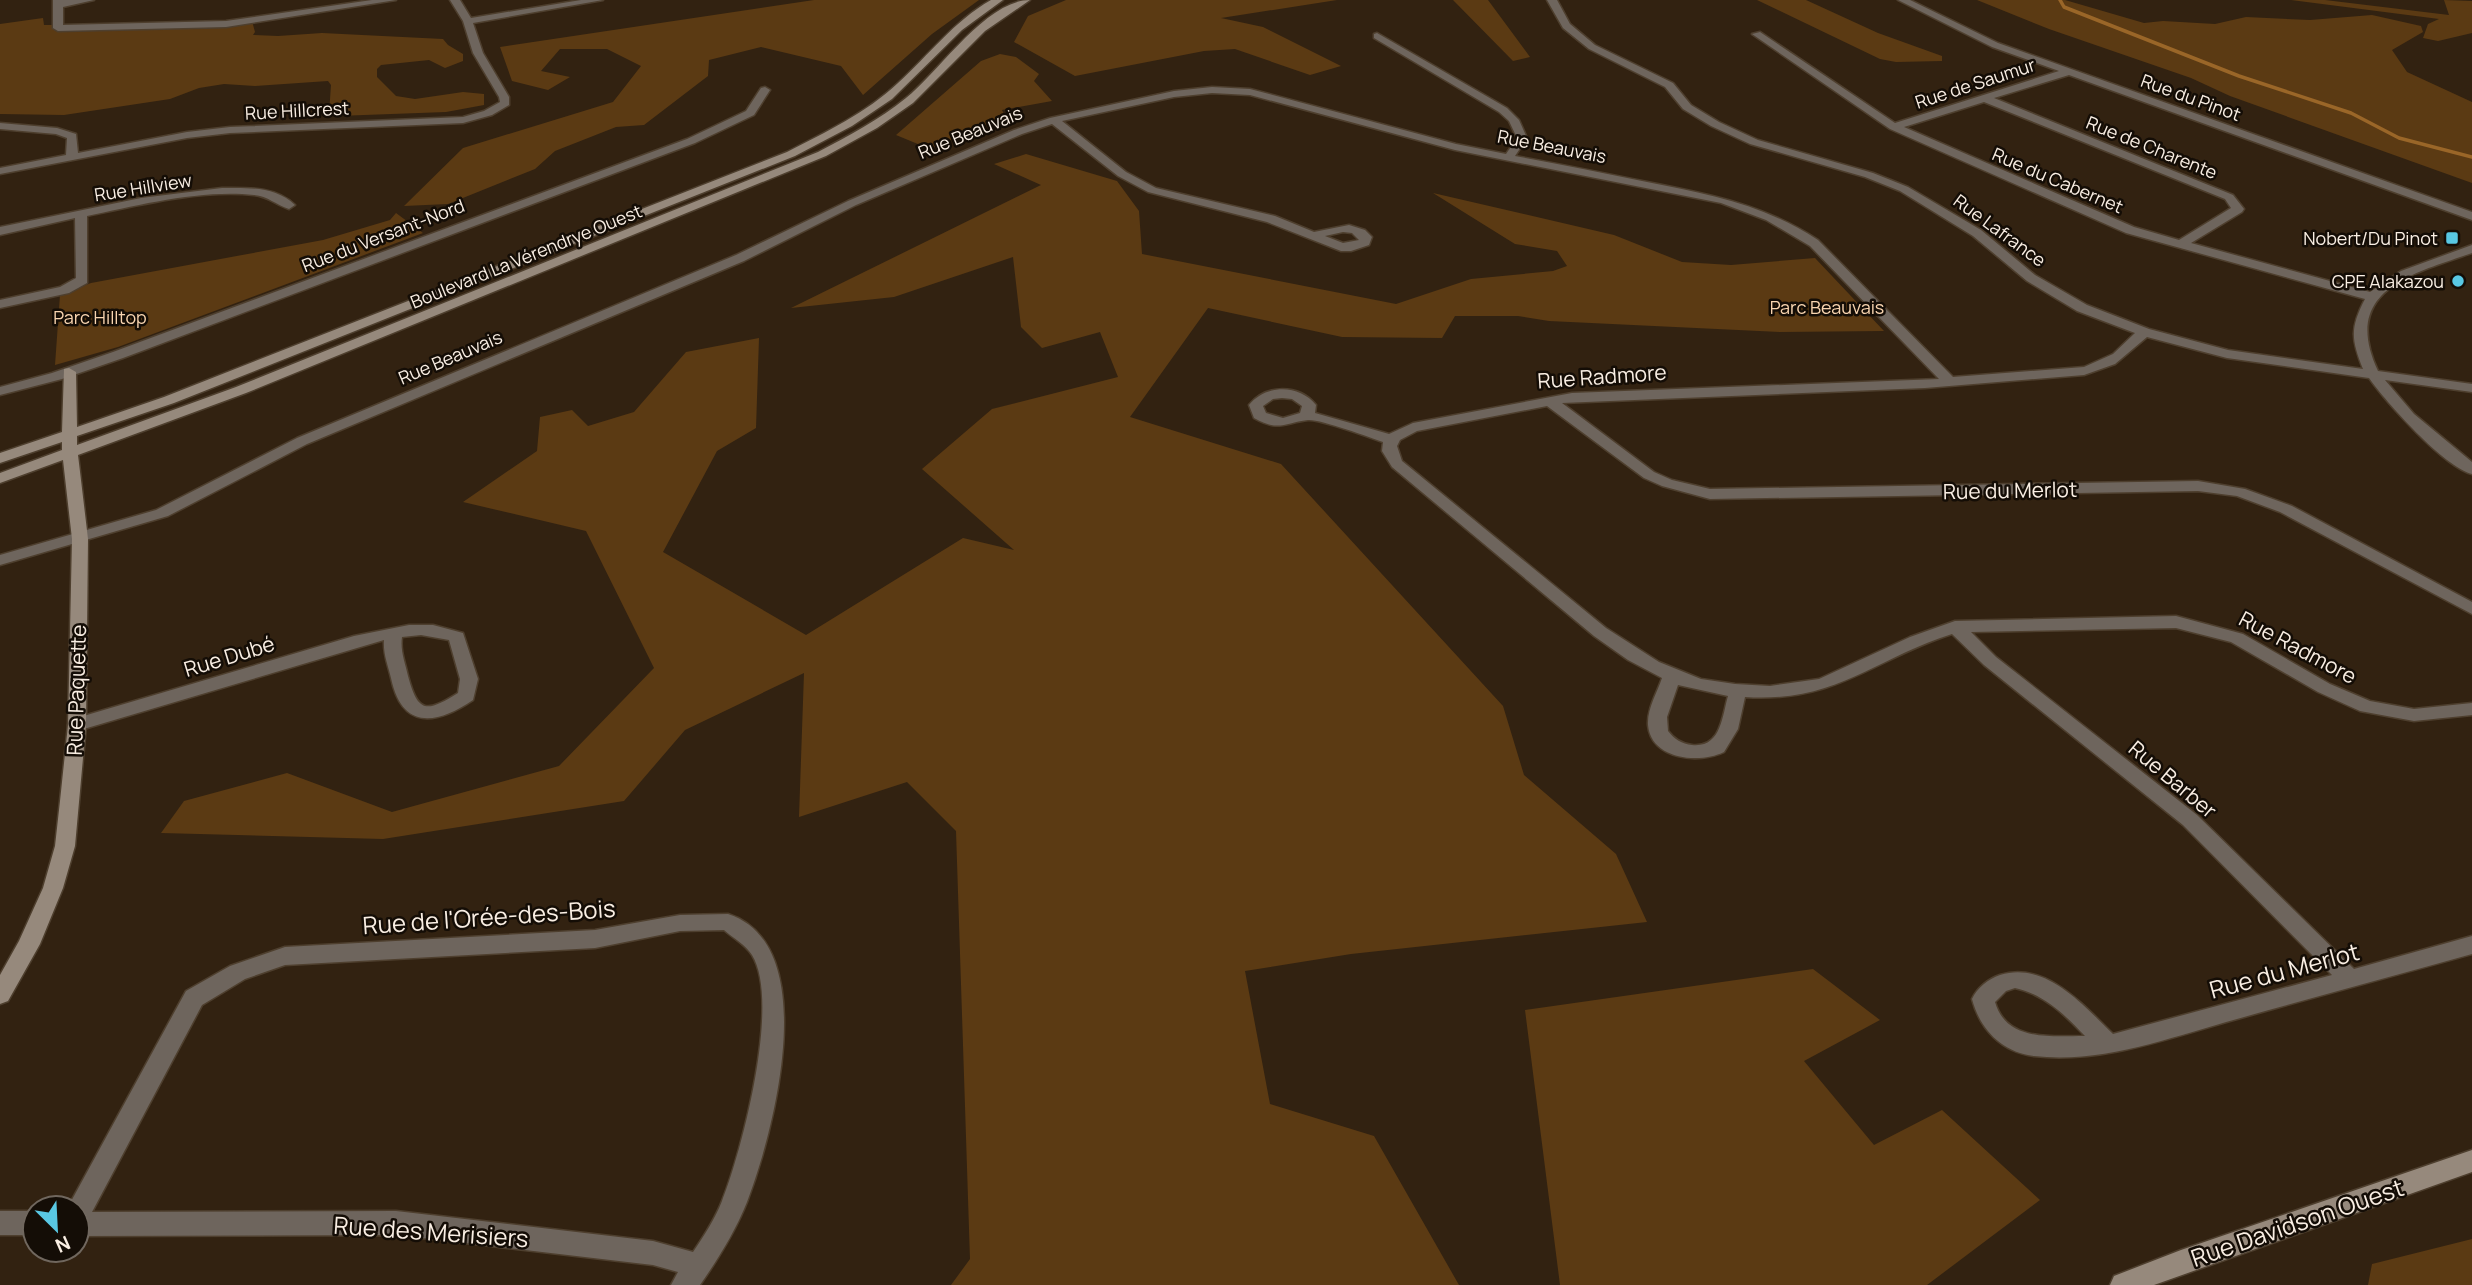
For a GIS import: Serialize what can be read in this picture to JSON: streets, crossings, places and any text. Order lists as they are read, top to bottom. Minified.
{"streets":{"main road":["Boulevard La Vérendrye Ouest","Rue Paquette","Rue Davidson Ouest"],"street":["Rue de Saumur","Rue du Pinot","Rue Hillcrest","Rue Beauvais","Rue de Charente","Rue du Cabernet","Rue Hillview","Rue Lafrance","Rue du Versant-Nord","Rue Radmore","Rue du Merlot","Rue Dubé","Rue Barber","Rue de l'Orée-des-Bois","Rue des Merisiers"]},"crossings":[["Rue de Saumur","Rue du Pinot"],["Rue de Saumur","Rue de Charente"],["Rue de Saumur","Rue du Cabernet"],["Rue Beauvais","Rue Radmore"],["Rue Beauvais","Rue Paquette"],["Rue de Charente","Rue du Cabernet"],["Rue Lafrance","Rue Radmore"],["Rue du Versant-Nord","Rue Paquette"],["Boulevard La Vérendrye Ouest","Rue Paquette"],["Rue Radmore","Rue du Merlot"],["Rue Radmore","Rue Barber"],["Rue du Merlot","Rue Barber"],["Rue Dubé","Rue Paquette"],["Rue de l'Orée-des-Bois","Rue des Merisiers"]],"parks":["Parc Beauvais","Parc Hilltop"],"places":{"transit":["Nobert/Du Pinot"],"other":["CPE Alakazou"]},"north":"bottom right"}
